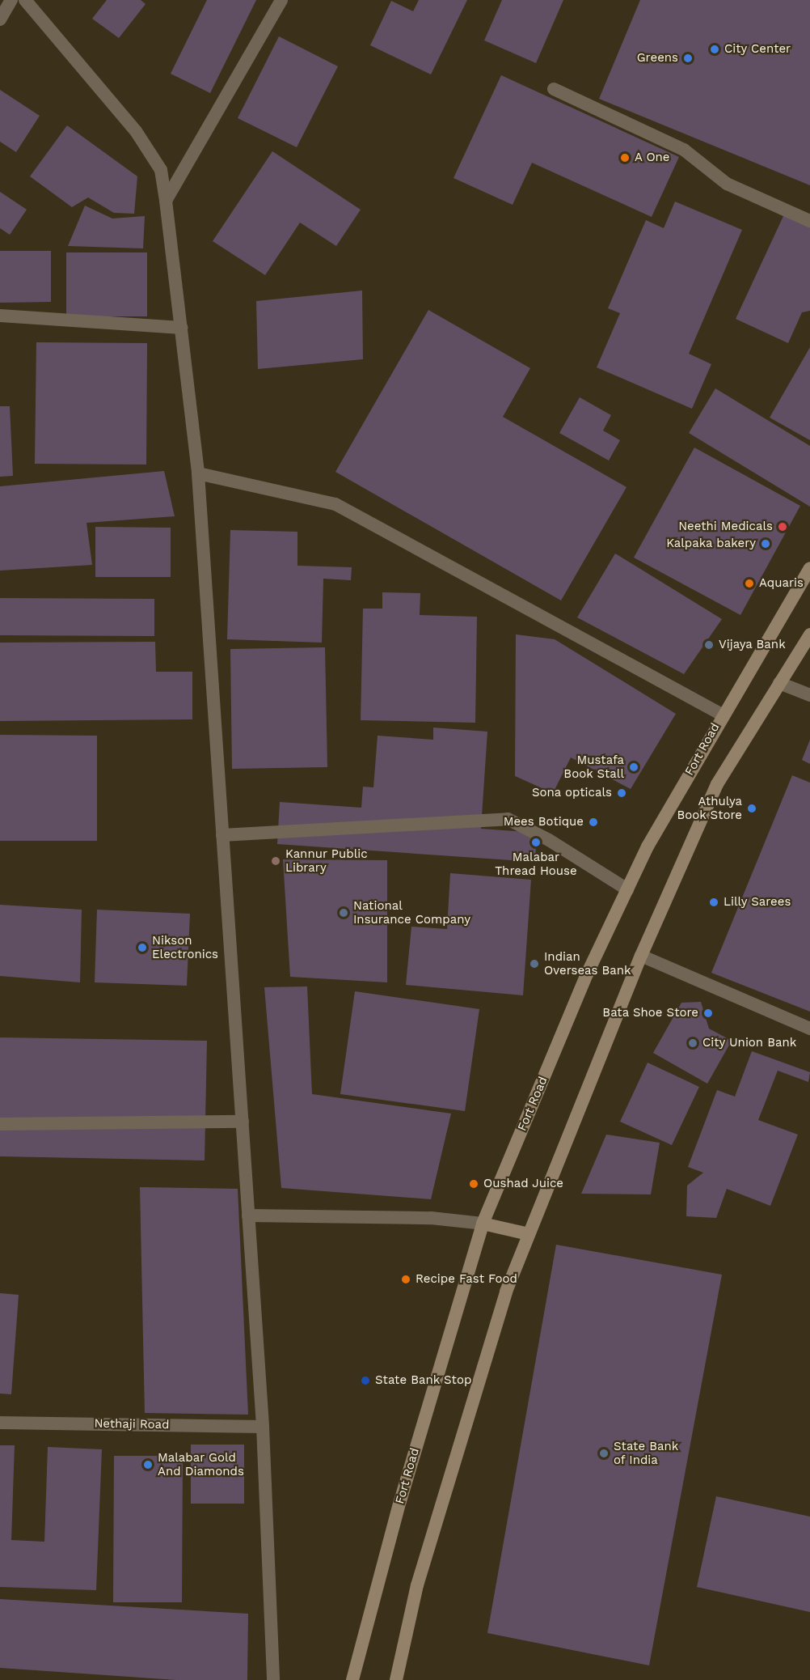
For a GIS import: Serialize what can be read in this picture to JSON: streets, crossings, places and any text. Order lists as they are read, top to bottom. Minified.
{"streets":{"main road":["Fort Road"],"street":["Nethaji Road"]},"places":["City Center","Greens","A One","Neethi Medicals","Kalpaka bakery","Aquaris","Vijaya Bank","Mustafa Book Stall","Sona opticals","Athulya Book Store","Mees Botique","Malabar Thread House","Kannur Public Library","Lilly Sarees","National Insurance Company","Nikson Electronics","Indian Overseas Bank","Bata Shoe Store","City Union Bank","Oushad Juice","Recipe Fast Food","State Bank Stop","State Bank of India","Malabar Gold And Diamonds"]}
